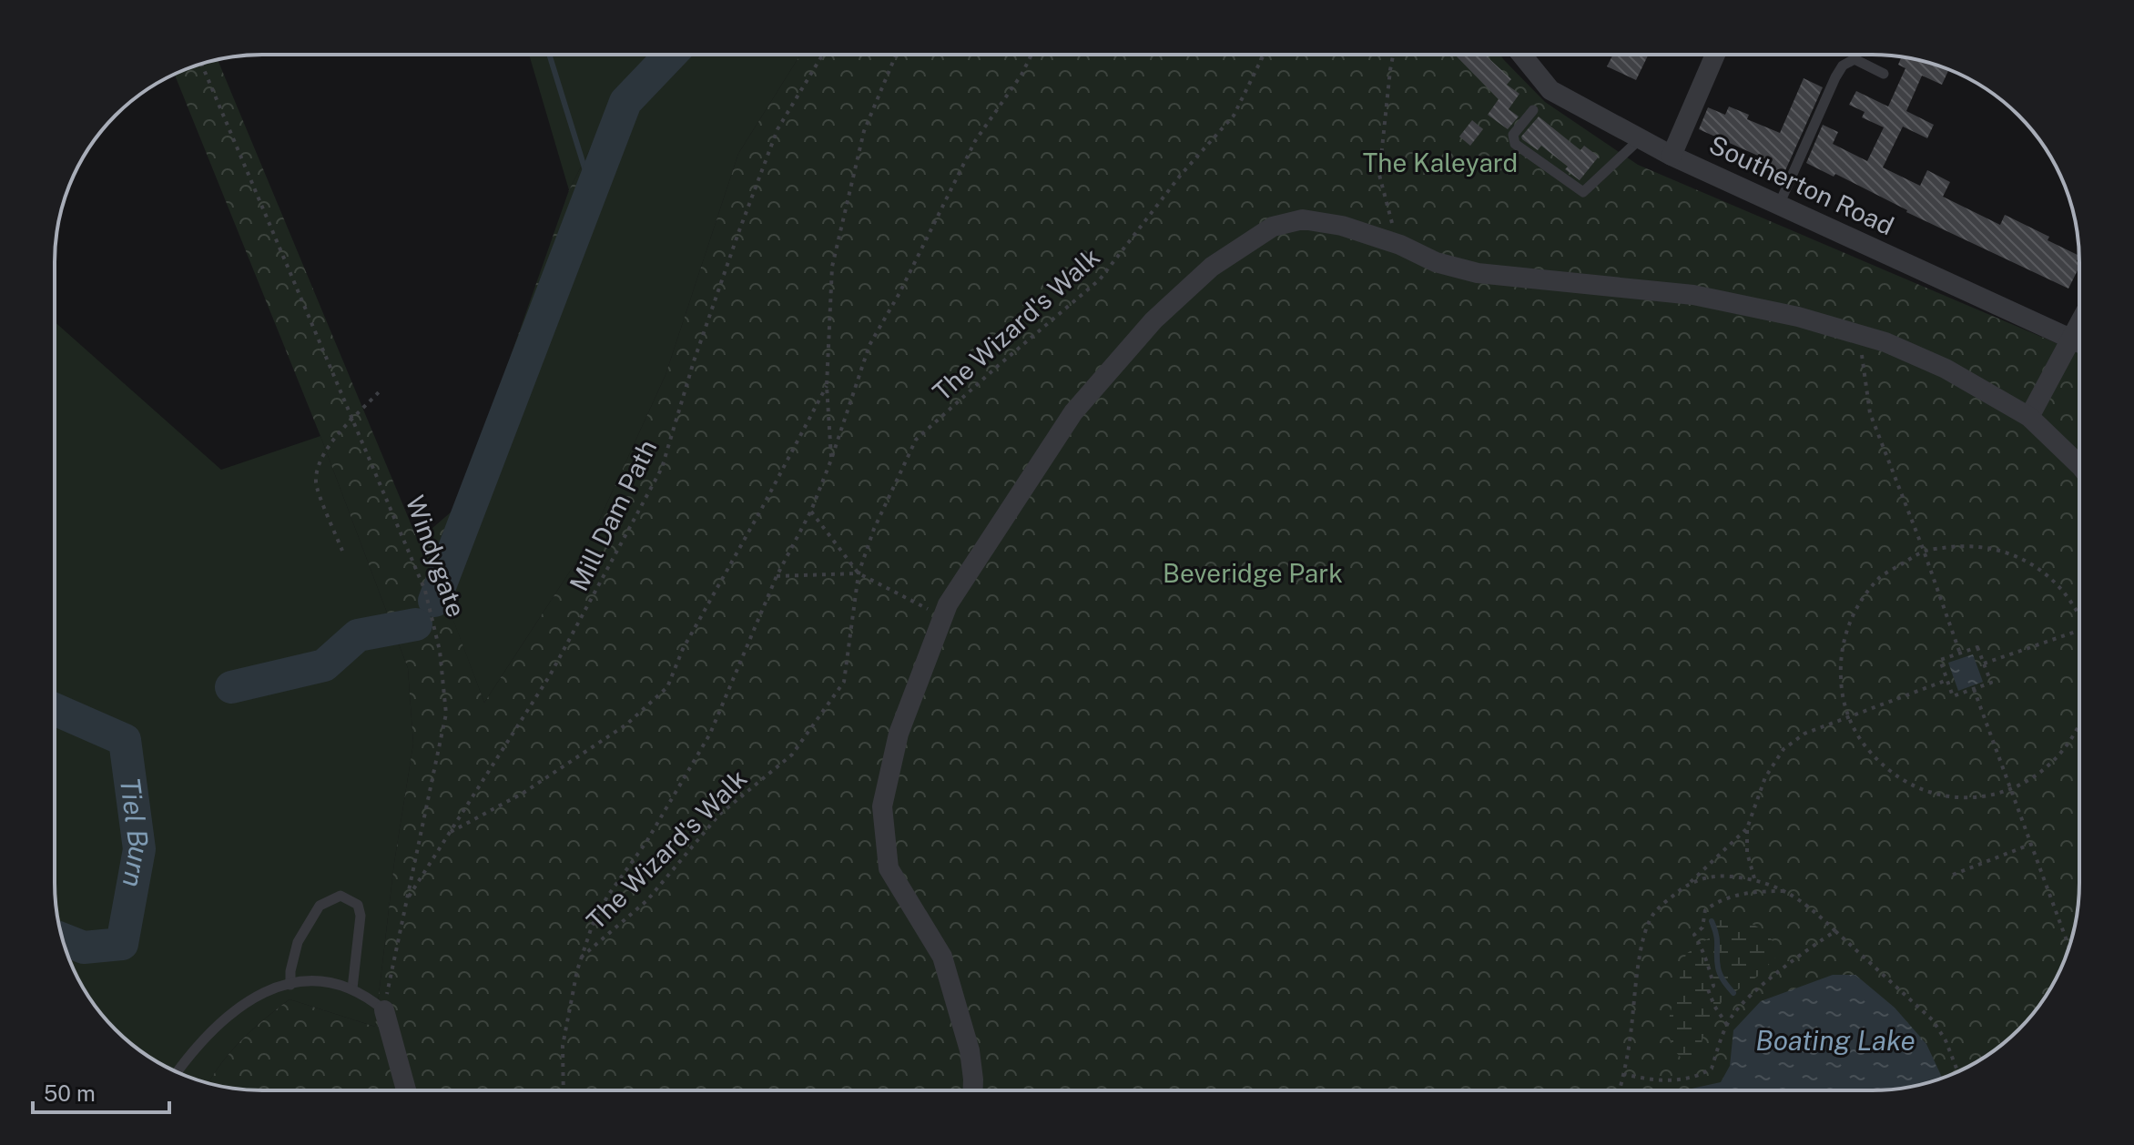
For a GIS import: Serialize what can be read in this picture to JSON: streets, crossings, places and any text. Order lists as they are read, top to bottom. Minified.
{"streets":{"street":["Southerton Road"],"path":["The Wizard's Walk","Mill Dam Path","Windygate"]},"crossings":[["Mill Dam Path","Windygate"]],"water":["Tiel Burn","Boating Lake"],"parks":["The Kaleyard","Beveridge Park"],"scale_bar":"50 m"}
